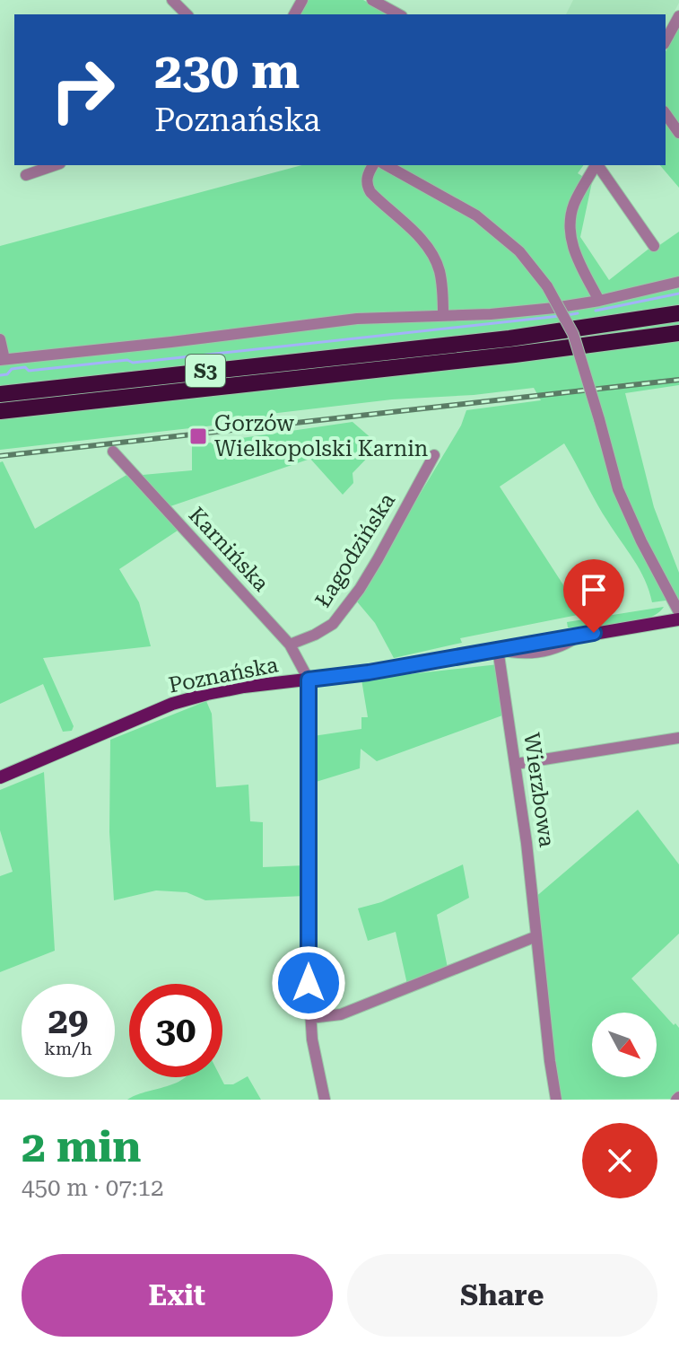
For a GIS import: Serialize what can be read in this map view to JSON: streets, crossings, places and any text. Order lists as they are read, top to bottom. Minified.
{"streets":{"highway":["S3"],"main road":["Poznańska"],"street":["Karnińska","Łagodzińska","Wierzbowa"]},"crossings":[["Karnińska","Łagodzińska"],["Karnińska","Poznańska"],["Poznańska","Wierzbowa"]],"places":{"transit":["Gorzów Wielkopolski Karnin"]},"north":"bottom right","page":{"turn":["230 m","Poznańska"],"speed":"29 km/h","limit":"30","heading":["2 min","450 m · 07:12"],"buttons":["Exit","Share"]}}
